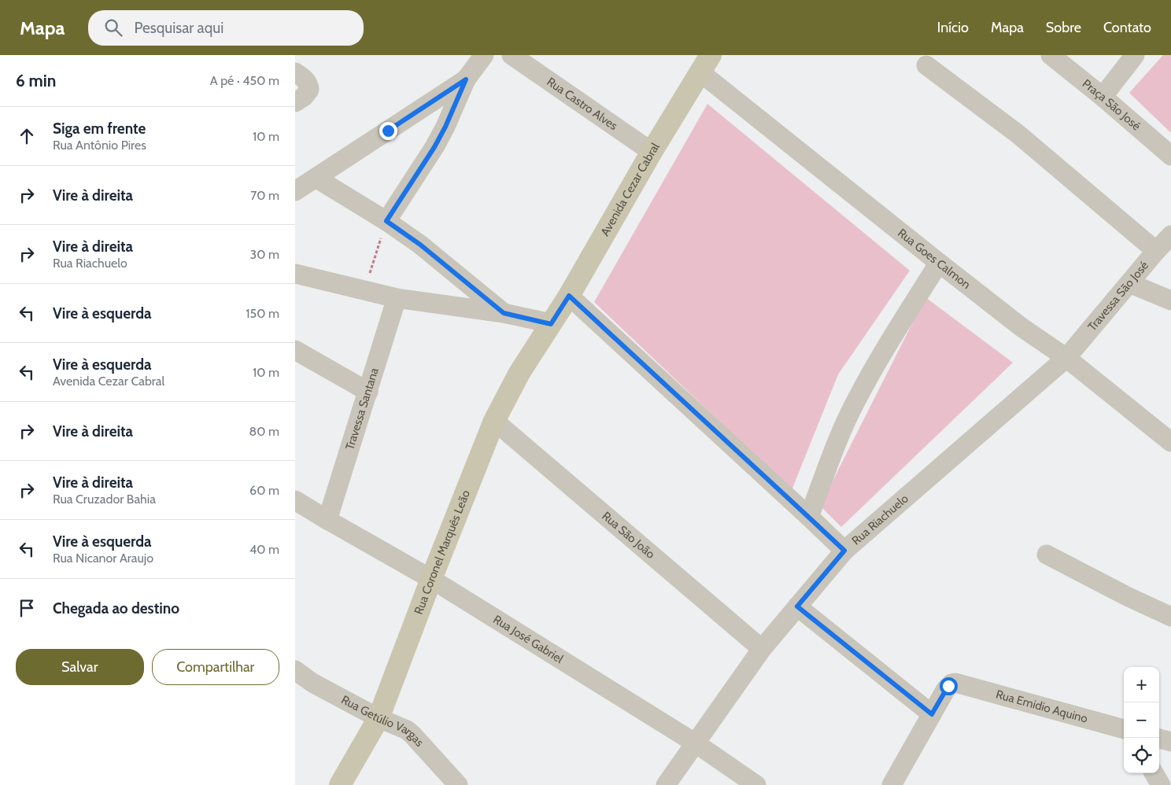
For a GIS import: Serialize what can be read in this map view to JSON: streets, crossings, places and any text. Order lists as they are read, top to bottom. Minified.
{"streets":{"main road":["Avenida Cezar Cabral","Rua Coronel Marquês Leão"],"street":["Rua Castro Alves","Praça São José","Rua Goes Calmon","Travessa São José","Travessa Santana","Rua Riachuelo","Rua São João","Rua José Gabriel","Rua Emidio Aquino","Rua Getúlio Vargas"]},"crossings":[["Rua Castro Alves","Avenida Cezar Cabral"],["Avenida Cezar Cabral","Rua Goes Calmon"],["Avenida Cezar Cabral","Rua Coronel Marquês Leão"],["Rua Goes Calmon","Travessa São José"],["Rua Goes Calmon","Rua Riachuelo"],["Travessa São José","Rua Riachuelo"],["Travessa Santana","Rua José Gabriel"],["Rua Riachuelo","Rua São João"],["Rua Riachuelo","Rua José Gabriel"],["Rua São João","Rua Coronel Marquês Leão"],["Rua Coronel Marquês Leão","Rua José Gabriel"],["Rua Coronel Marquês Leão","Rua Getúlio Vargas"]],"page":{"header":"Mapa","search":"Pesquisar aqui","nav":["Início","Mapa","Sobre","Contato"],"heading":["6 min","A pé · 450 m"],"list":[["Siga em frente","Rua Antônio Pires","10 m"],["Vire à direita","70 m"],["Vire à direita","Rua Riachuelo","30 m"],["Vire à esquerda","150 m"],["Vire à esquerda","Avenida Cezar Cabral","10 m"],["Vire à direita","80 m"],["Vire à direita","Rua Cruzador Bahia","60 m"],["Vire à esquerda","Rua Nicanor Araujo","40 m"],"Chegada ao destino"],"buttons":["Salvar","Compartilhar"],"map_buttons":["+","−"]}}
